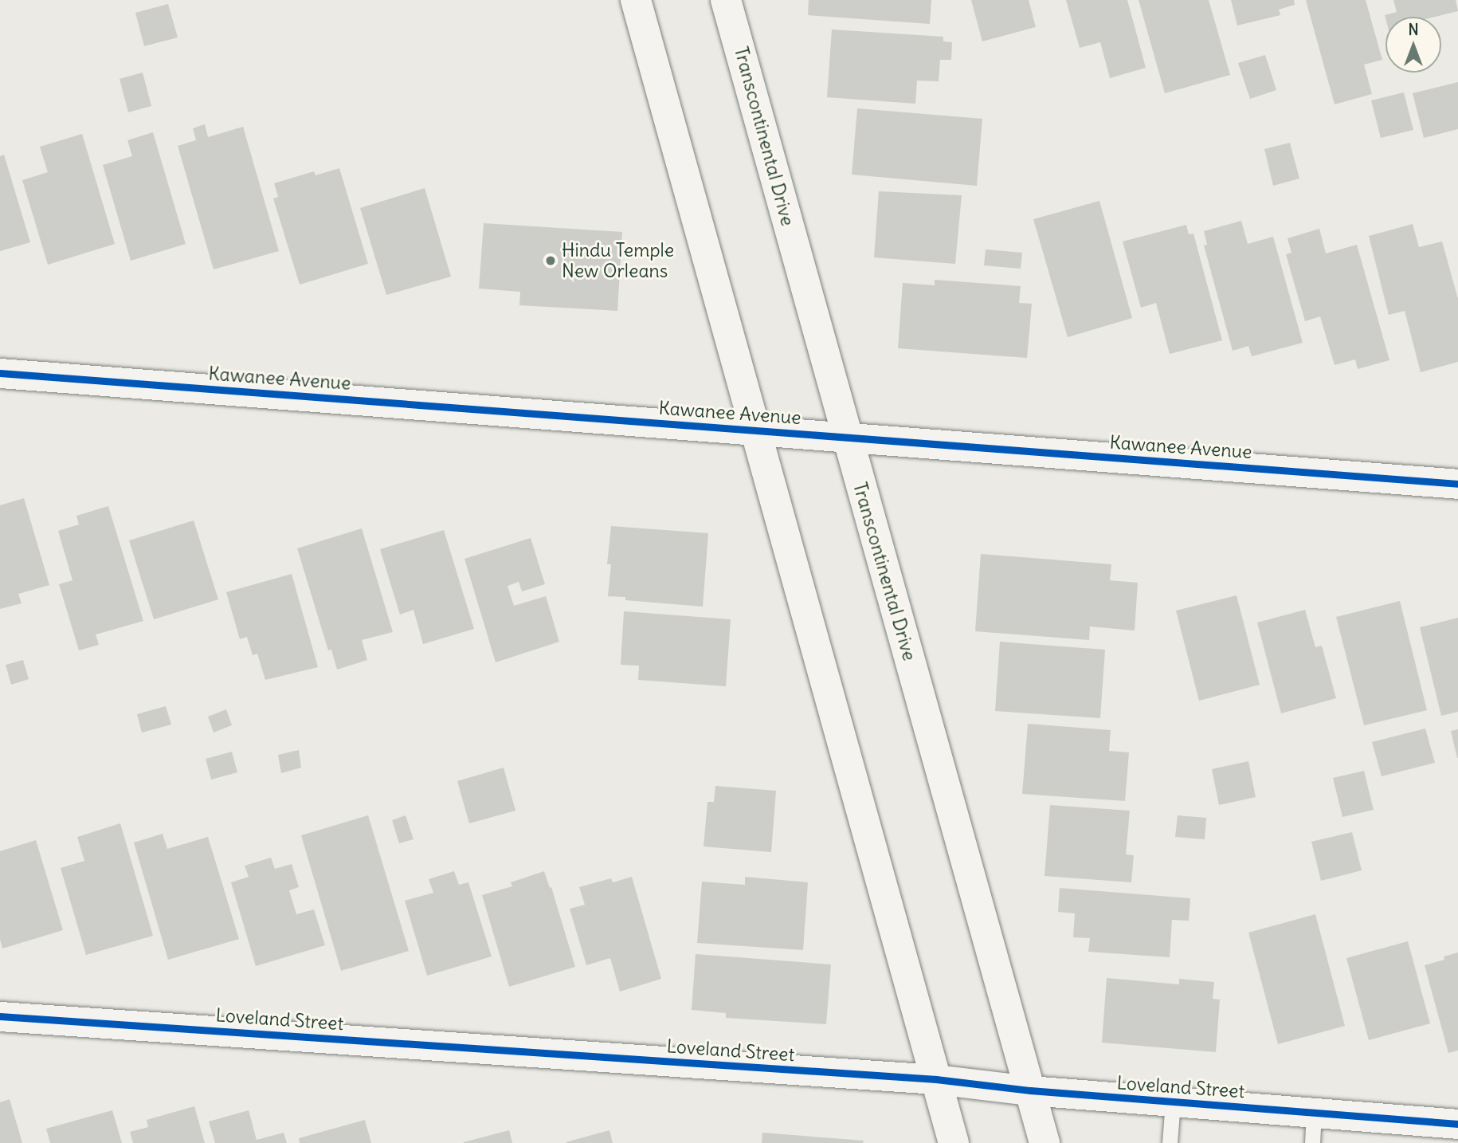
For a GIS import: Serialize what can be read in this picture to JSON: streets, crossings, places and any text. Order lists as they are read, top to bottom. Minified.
{"streets":{"street":["Transcontinental Drive","Kawanee Avenue","Loveland Street"]},"crossings":[["Transcontinental Drive","Kawanee Avenue"],["Transcontinental Drive","Loveland Street"]],"places":["Hindu Temple New Orleans"],"north":"top"}
